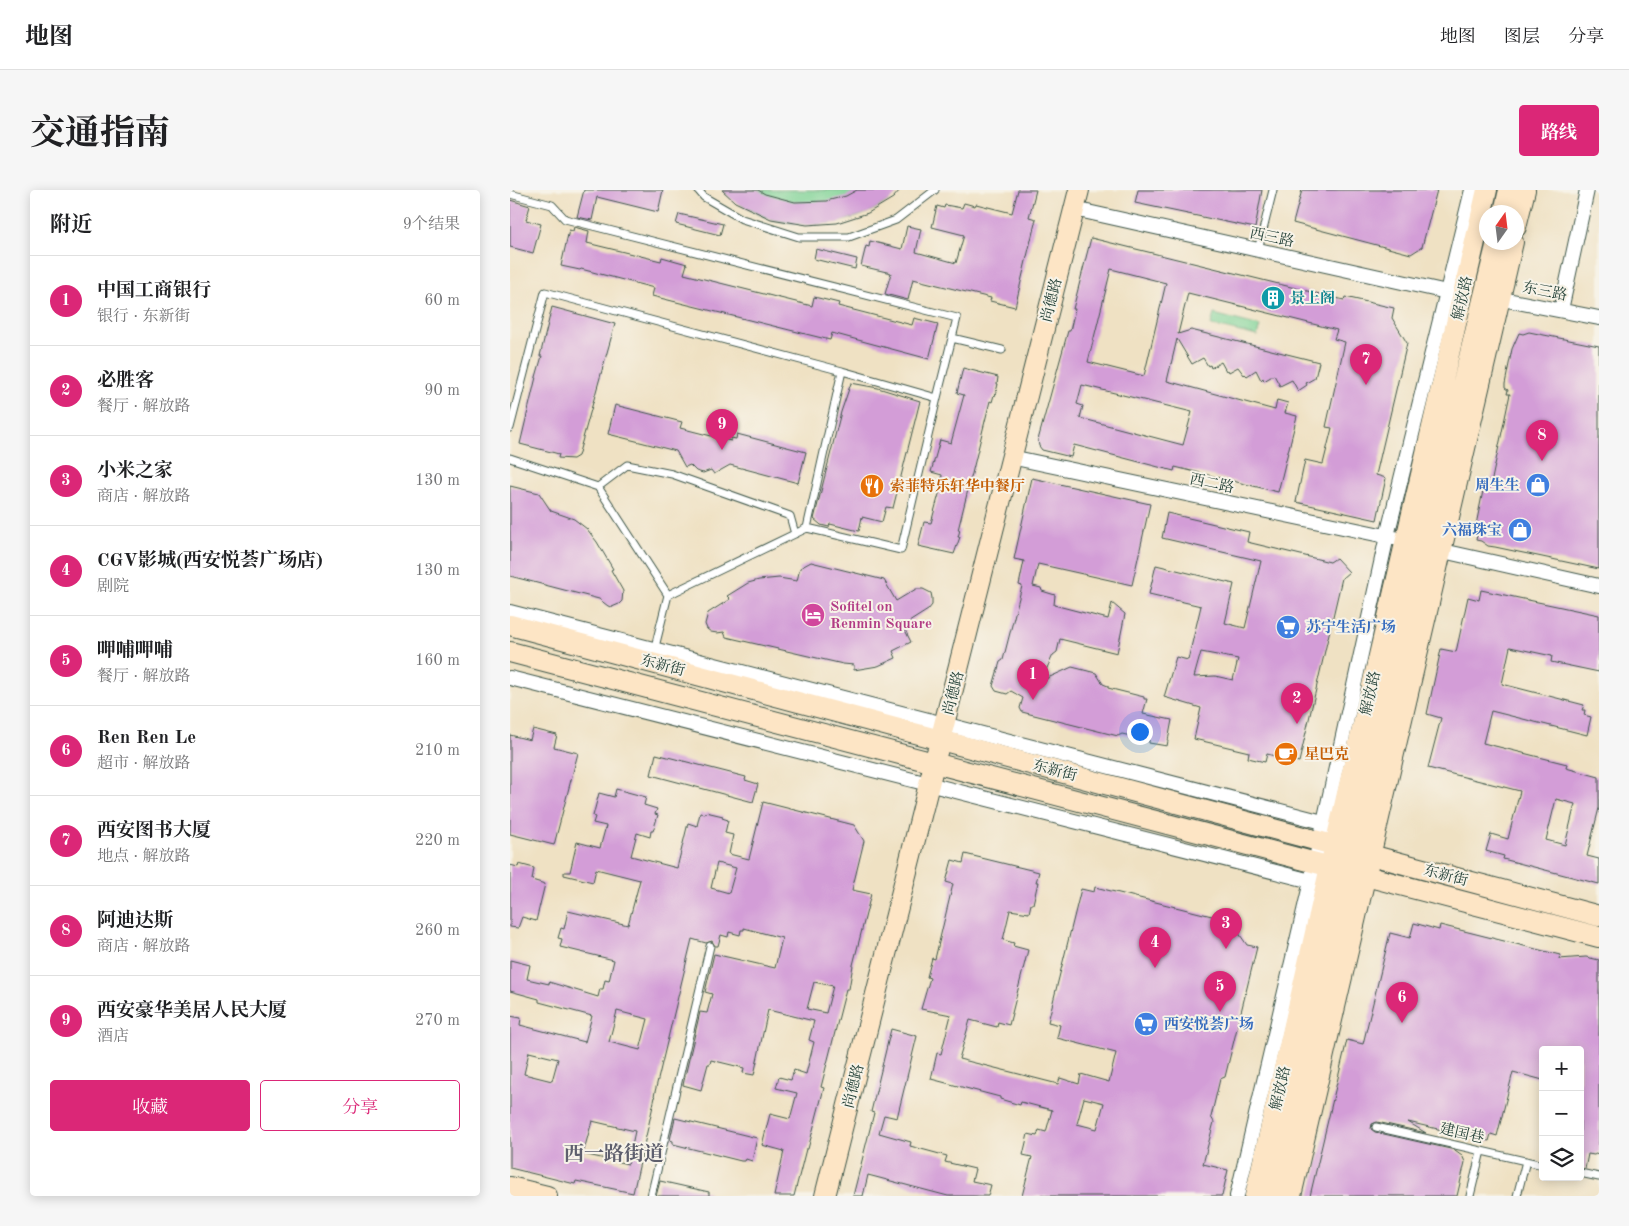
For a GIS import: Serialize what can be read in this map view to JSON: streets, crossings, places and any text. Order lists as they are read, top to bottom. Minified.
{"streets":{"main road":["解放路","尚德路","东新街"],"street":["西三路","东三路","西二路"],"lane":["建国巷"]},"crossings":[["西三路","解放路"],["西三路","尚德路"],["东三路","解放路"],["解放路","西二路"],["解放路","东新街"],["尚德路","西二路"],["尚德路","东新街"]],"districts":["西一路街道"],"places":{"building":["景上阁"],"shop":["周生生","六福珠宝"],"restaurant":["索菲特乐轩华中餐厅"],"hotel":["Sofitel on Renmin Square"],"supermarket":["苏宁生活广场","西安悦荟广场"],"cafe":["星巴克"]},"north":"top","page":{"header":"地图","nav":["地图","图层","分享"],"title":"交通指南","buttons":["路线",["收藏","分享"]],"heading":["附近","9个结果"],"list":[{"mark":"1","name":"中国工商银行","note":"银行 · 东新街","value":"60 m"},{"mark":"2","name":"必胜客","note":"餐厅 · 解放路","value":"90 m"},{"mark":"3","name":"小米之家","note":"商店 · 解放路","value":"130 m"},{"mark":"4","name":"CGV影城(西安悦荟广场店)","note":"剧院","value":"130 m"},{"mark":"5","name":"呷哺呷哺","note":"餐厅 · 解放路","value":"160 m"},{"mark":"6","name":"Ren Ren Le","note":"超市 · 解放路","value":"210 m"},{"mark":"7","name":"西安图书大厦","note":"地点 · 解放路","value":"220 m"},{"mark":"8","name":"阿迪达斯","note":"商店 · 解放路","value":"260 m"},{"mark":"9","name":"西安豪华美居人民大厦","note":"酒店","value":"270 m"}],"pins":["7","9","8","1","2","3","4","5","6"],"map_buttons":["+","−"]}}
